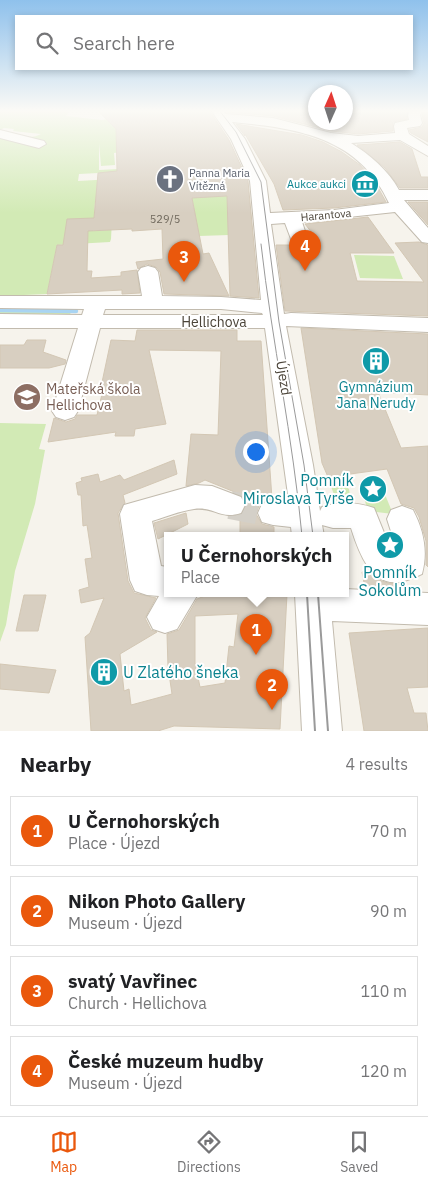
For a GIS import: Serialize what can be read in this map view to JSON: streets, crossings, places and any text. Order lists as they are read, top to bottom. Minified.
{"streets":{"street":["Harantova","Hellichova","Újezd"]},"crossings":[["Harantova","Újezd"],["Hellichova","Újezd"]],"places":{"church":["Panna Maria Vítězná"],"museum":["Aukce aukci"],"building":["Gymnázium Jana Nerudy","U Zlatého šneka"],"school or university":["Mateřská škola Hellichova"],"place":["Pomník Miroslava Tyrše","Pomník Sokolům"]},"house_numbers":["529/5"],"north":"top","page":{"search":"Search here","pins":["4","3","1","2"],"popup":["U Černohorských","Place"],"heading":["Nearby","4 results"],"list":[{"mark":"1","name":"U Černohorských","note":"Place · Újezd","value":"70 m"},{"mark":"2","name":"Nikon Photo Gallery","note":"Museum · Újezd","value":"90 m"},{"mark":"3","name":"svatý Vavřinec","note":"Church · Hellichova","value":"110 m"},{"mark":"4","name":"České muzeum hudby","note":"Museum · Újezd","value":"120 m"}],"nav":["Map","Directions","Saved"]}}
